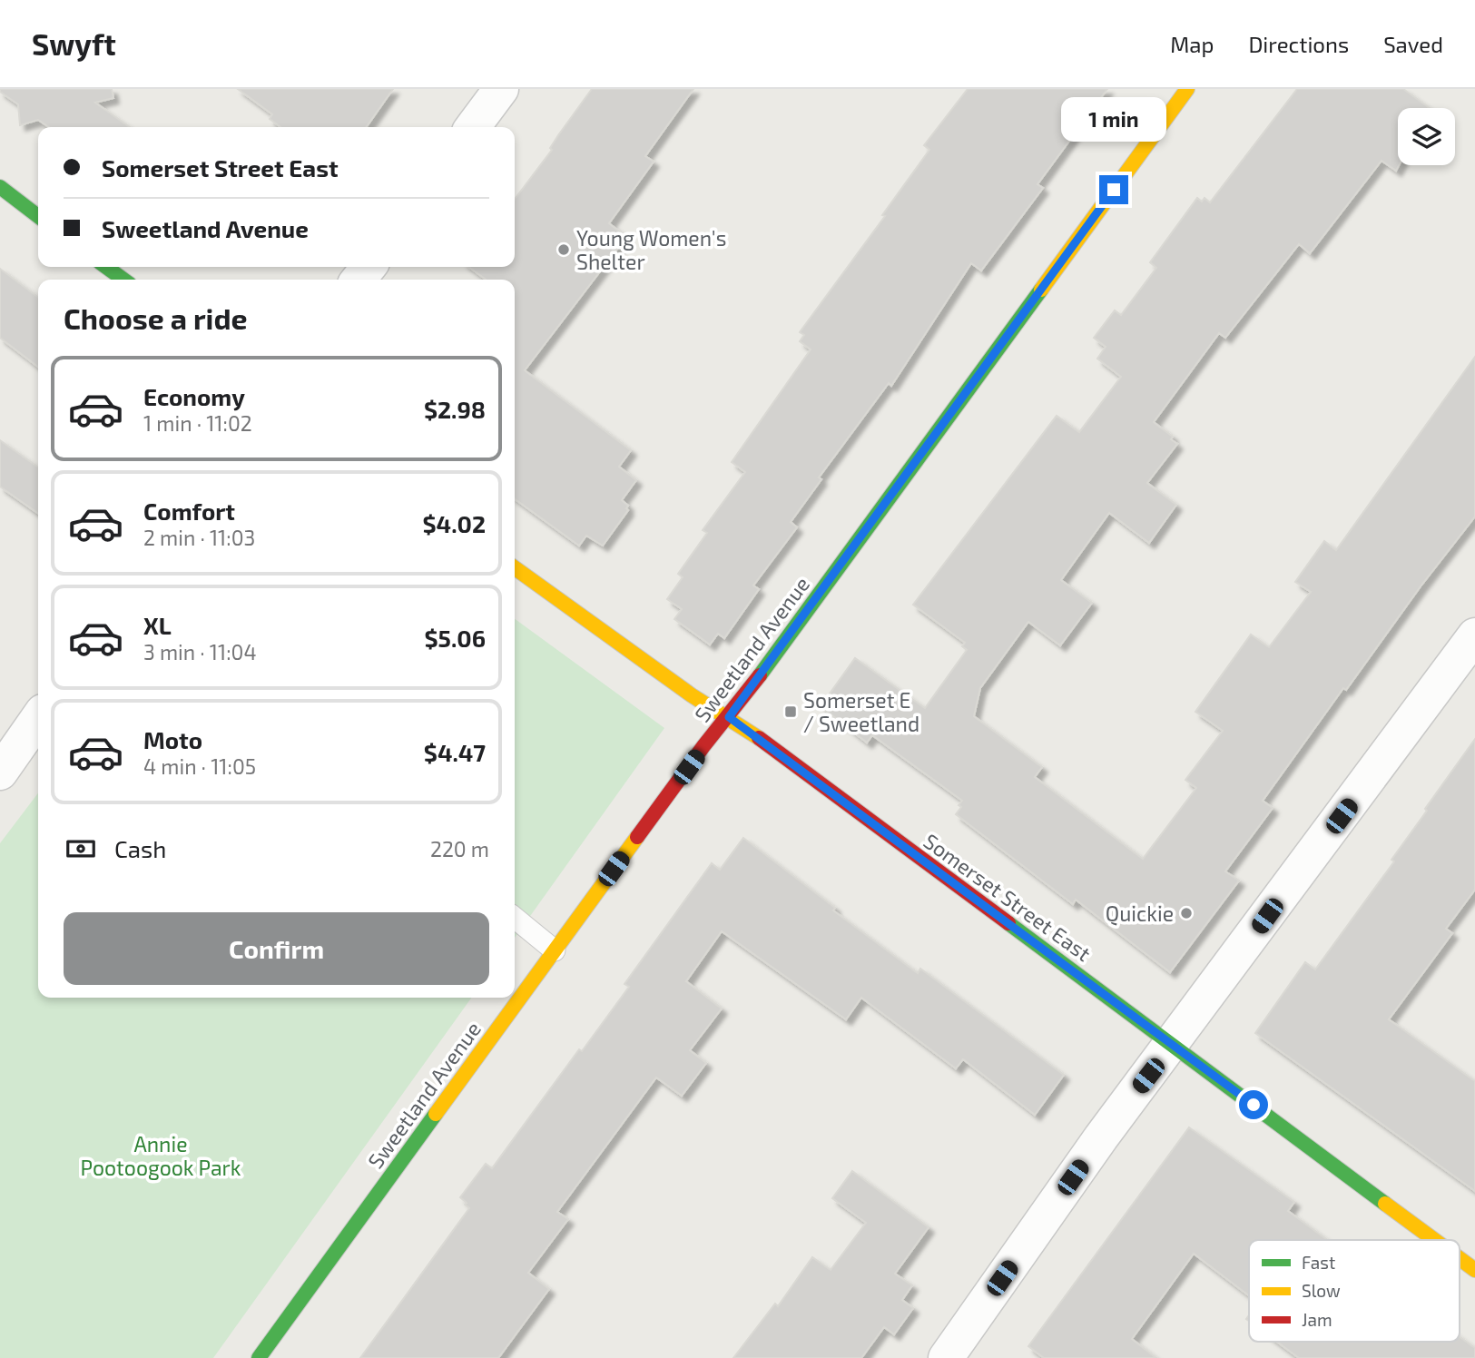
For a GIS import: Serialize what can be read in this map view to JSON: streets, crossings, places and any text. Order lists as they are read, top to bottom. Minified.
{"streets":{"street":["Sweetland Avenue","Somerset Street East"]},"crossings":[["Sweetland Avenue","Somerset Street East"]],"parks":["Annie Pootoogook Park"],"places":{"other":["Young Women's Shelter","Quickie"],"transit":["Somerset E / Sweetland"]},"legend":["Fast","Slow","Jam"],"page":{"header":"Swyft","nav":["Map","Directions","Saved"],"bubble":"1 min","banner":["Somerset Street East","Sweetland Avenue"],"heading":"Choose a ride","list":[{"name":"Economy","note":"1 min · 11:02","value":"$2.98"},{"name":"Comfort","note":"2 min · 11:03","value":"$4.02"},{"name":"XL","note":"3 min · 11:04","value":"$5.06"},{"name":"Moto","note":"4 min · 11:05","value":"$4.47"}],"pay":["Cash","220 m"],"buttons":"Confirm"}}
